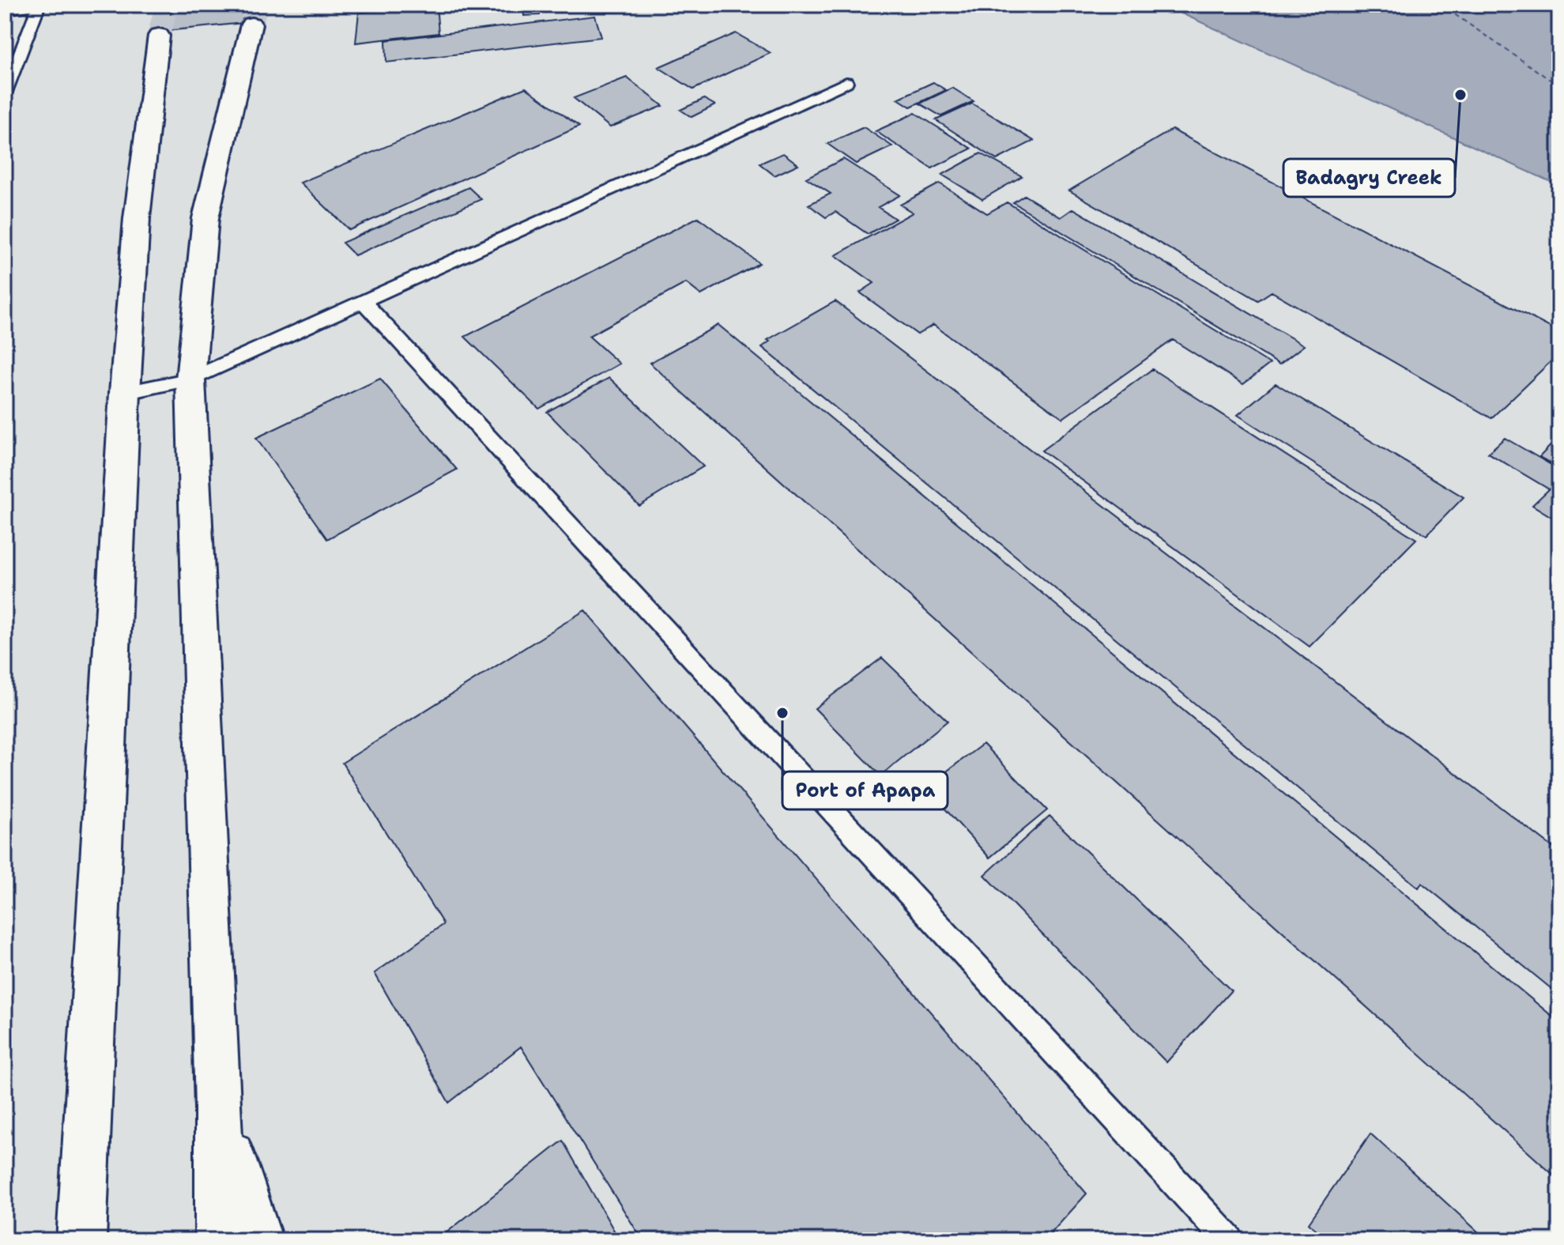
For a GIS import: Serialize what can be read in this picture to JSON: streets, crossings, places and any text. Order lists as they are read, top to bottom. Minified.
{"places":["Badagry Creek","Port of Apapa"]}
